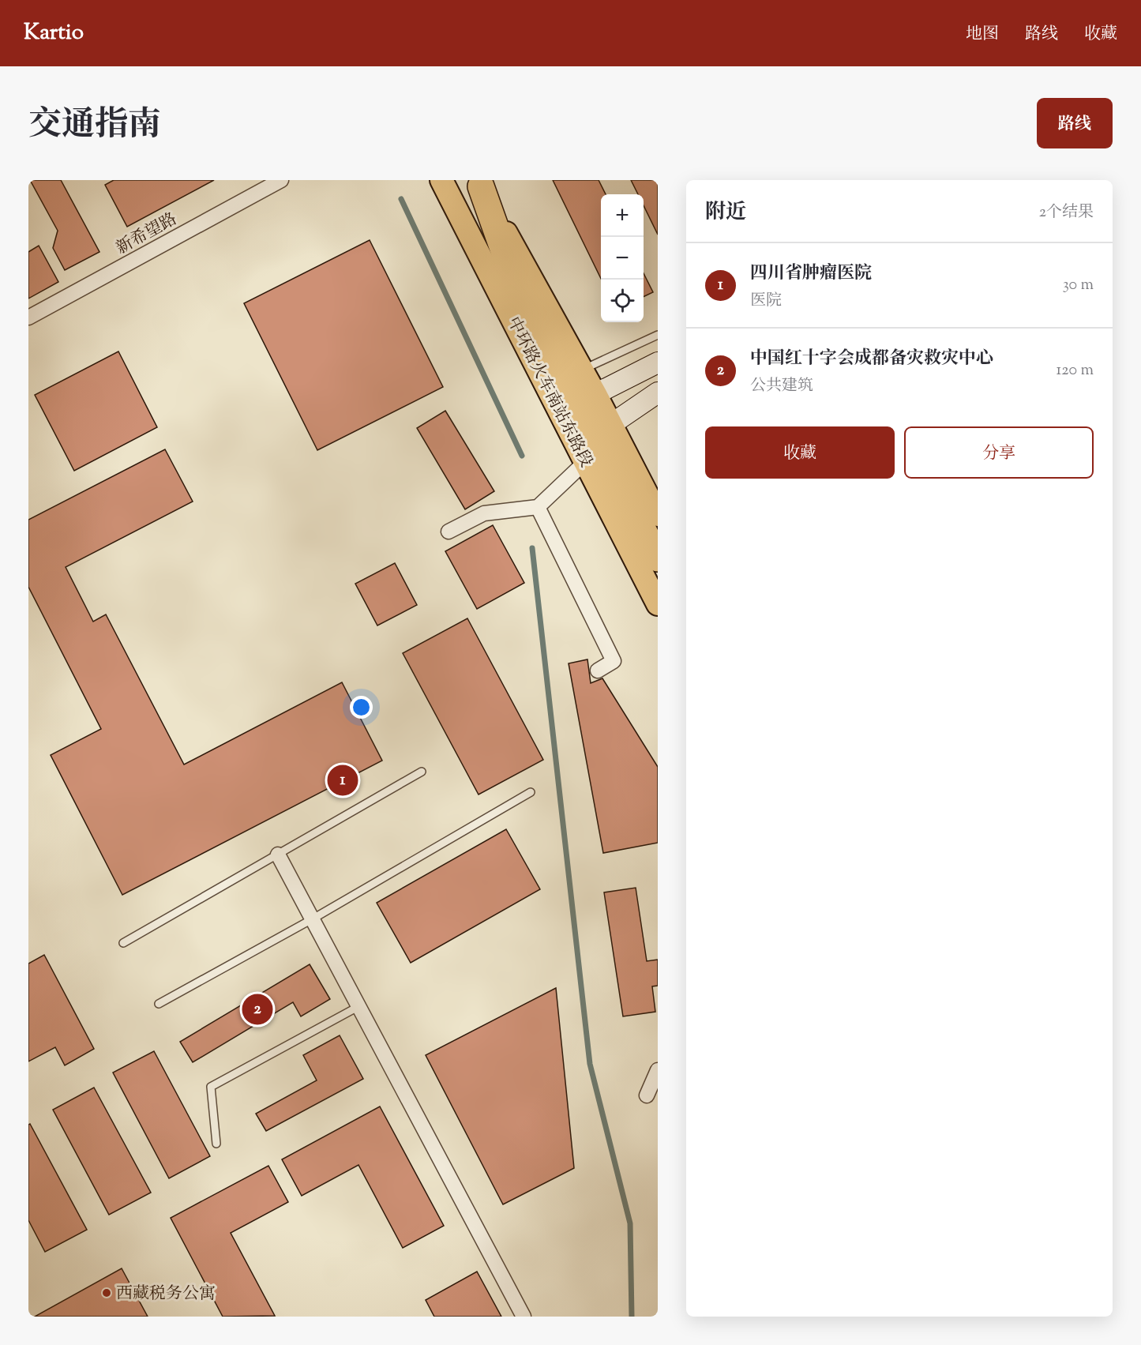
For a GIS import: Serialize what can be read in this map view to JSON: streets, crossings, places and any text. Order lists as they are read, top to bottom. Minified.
{"streets":{"main road":["中环路火车南站东路段"],"street":["新希望路"]},"places":["西藏税务公寓"],"page":{"header":"Kartio","nav":["地图","路线","收藏"],"title":"交通指南","buttons":["路线",["收藏","分享"]],"heading":["附近","2个结果"],"map_buttons":["+","−"],"list":[{"mark":"1","name":"四川省肿瘤医院","note":"医院","value":"30 m"},{"mark":"2","name":"中国红十字会成都备灾救灾中心","note":"公共建筑","value":"120 m"}],"pins":["1","2"]}}
